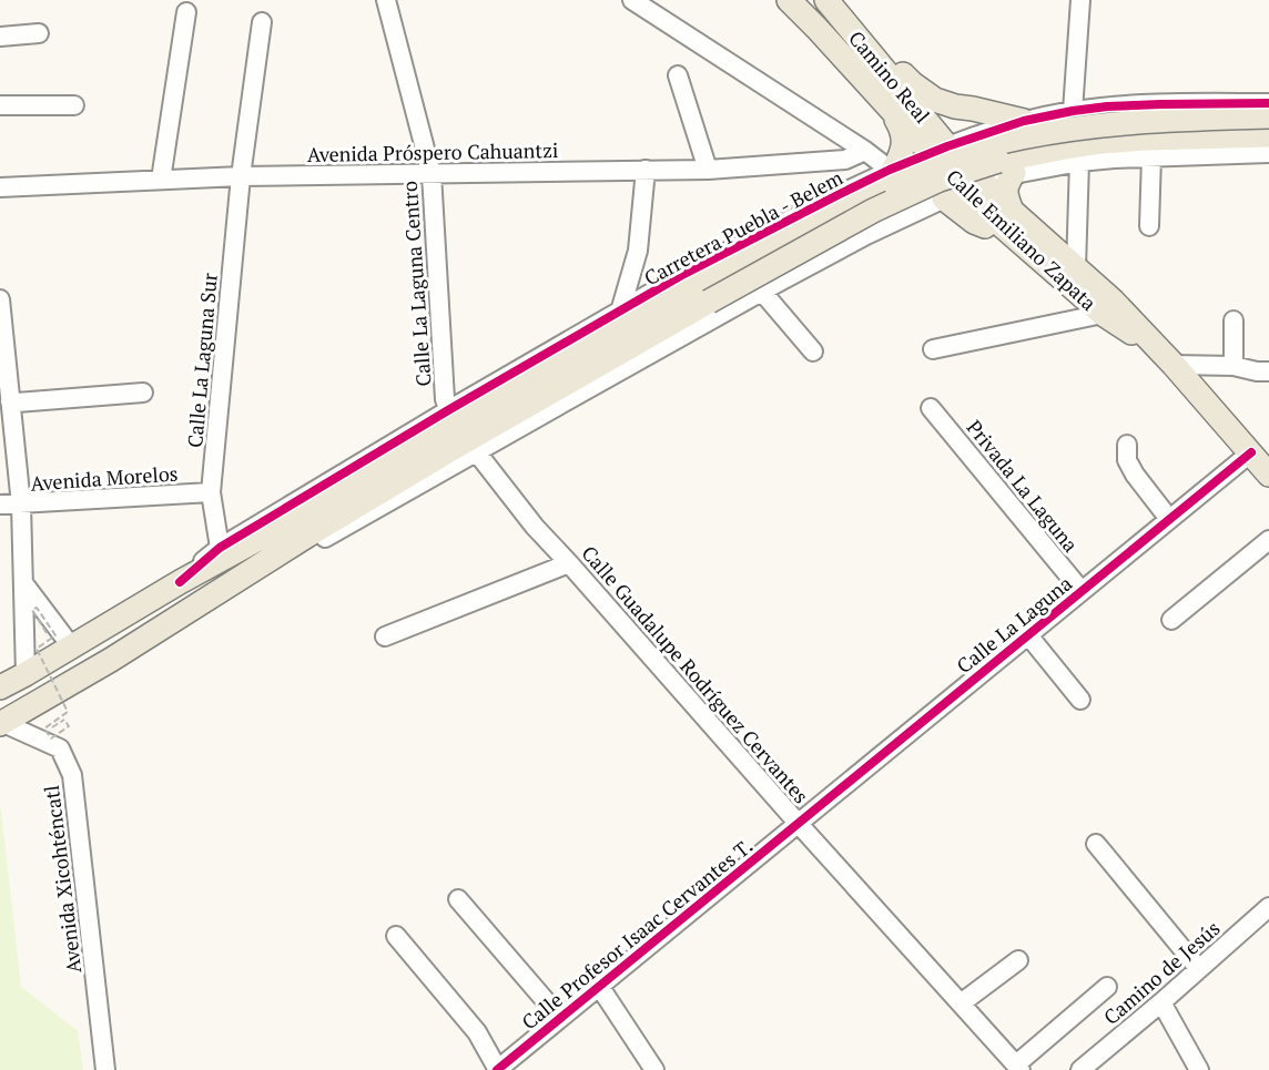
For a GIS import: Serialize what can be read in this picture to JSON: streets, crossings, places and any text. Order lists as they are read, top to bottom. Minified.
{"streets":{"main road":["Camino Real","Carretera Puebla - Belem","Calle Emiliano Zapata"],"street":["Avenida Próspero Cahuantzi","Calle La Laguna Centro","Calle La Laguna Sur","Avenida Morelos","Privada La Laguna","Calle La Laguna","Calle Guadalupe Rodríguez Cervantes","Avenida Xicohténcatl","Calle Profesor Isaac Cervantes T.","Camino de Jesús"]},"crossings":[["Camino Real","Carretera Puebla - Belem"],["Camino Real","Calle Emiliano Zapata"],["Avenida Próspero Cahuantzi","Calle La Laguna Centro"],["Avenida Próspero Cahuantzi","Calle La Laguna Sur"],["Carretera Puebla - Belem","Calle Emiliano Zapata"],["Carretera Puebla - Belem","Calle La Laguna Centro"],["Carretera Puebla - Belem","Calle La Laguna Sur"],["Carretera Puebla - Belem","Calle Guadalupe Rodríguez Cervantes"],["Carretera Puebla - Belem","Avenida Xicohténcatl"],["Calle Emiliano Zapata","Calle La Laguna"],["Calle La Laguna Sur","Avenida Morelos"],["Privada La Laguna","Calle La Laguna"],["Calle La Laguna","Calle Guadalupe Rodríguez Cervantes"],["Calle La Laguna","Calle Profesor Isaac Cervantes T."],["Calle Guadalupe Rodríguez Cervantes","Calle Profesor Isaac Cervantes T."]]}
